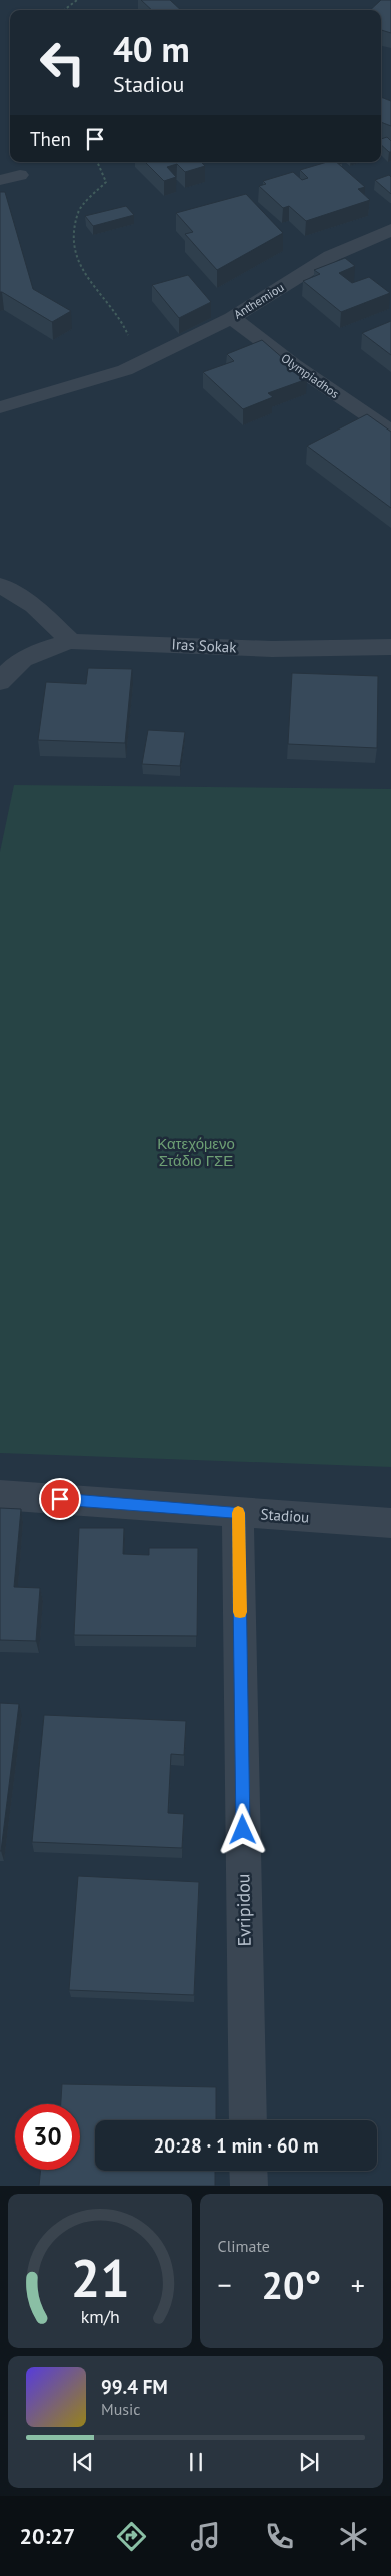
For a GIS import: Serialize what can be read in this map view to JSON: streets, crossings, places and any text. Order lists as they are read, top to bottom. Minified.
{"streets":{"street":["Anthemiou","Olympiadhos","Iras Sokak","Stadiou","Evripidou"]},"crossings":[["Anthemiou","Olympiadhos"],["Stadiou","Evripidou"]],"parks":["Κατεχόμενο Στάδιο ΓΣΕ"],"page":{"turn":["40 m","Stadiou"],"then":"Then","limit":"30","trip":"20:28 · 1 min · 60 m","tile":"Climate","heat":["−","20°","+"],"song":["99.4 FM","Music"],"tabs":"20:27","gauge":["21","km/h"]}}
